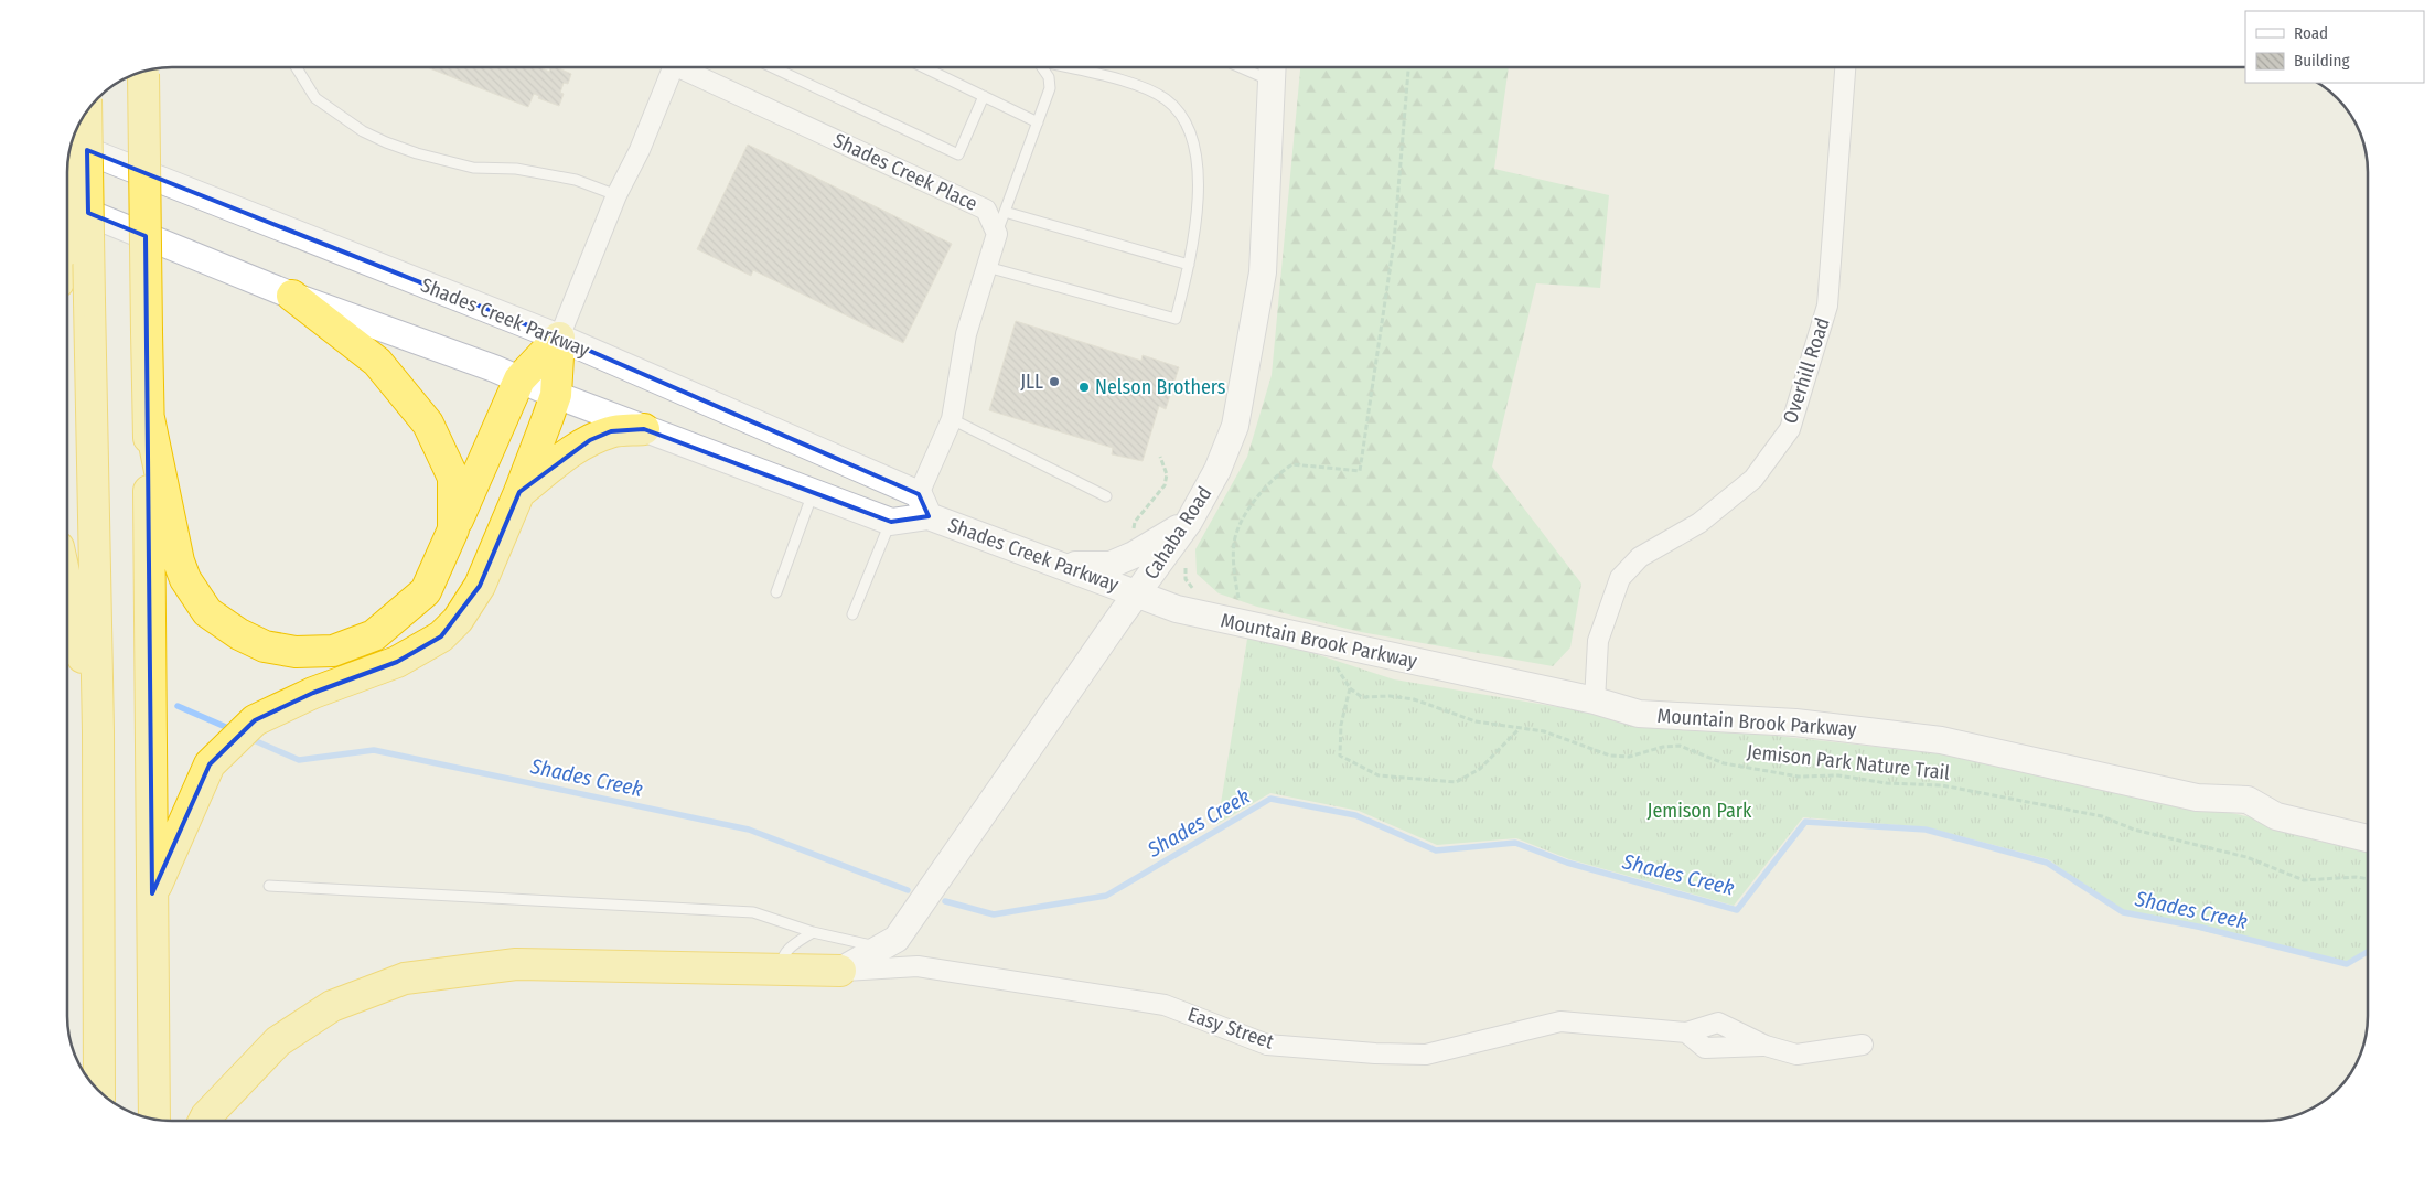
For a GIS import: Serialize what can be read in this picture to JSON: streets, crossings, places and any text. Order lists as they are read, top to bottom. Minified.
{"streets":{"main road":["Shades Creek Parkway","Cahaba Road","Mountain Brook Parkway"],"street":["Shades Creek Place","Overhill Road","Easy Street"],"path":["Jemison Park Nature Trail"]},"crossings":[["Shades Creek Place","Shades Creek Parkway"],["Shades Creek Parkway","Cahaba Road"],["Shades Creek Parkway","Mountain Brook Parkway"],["Overhill Road","Mountain Brook Parkway"],["Cahaba Road","Mountain Brook Parkway"],["Cahaba Road","Easy Street"]],"water":["Shades Creek"],"parks":["Jemison Park"],"places":["JLL","Nelson Brothers"],"legend":["Road","Building"]}
